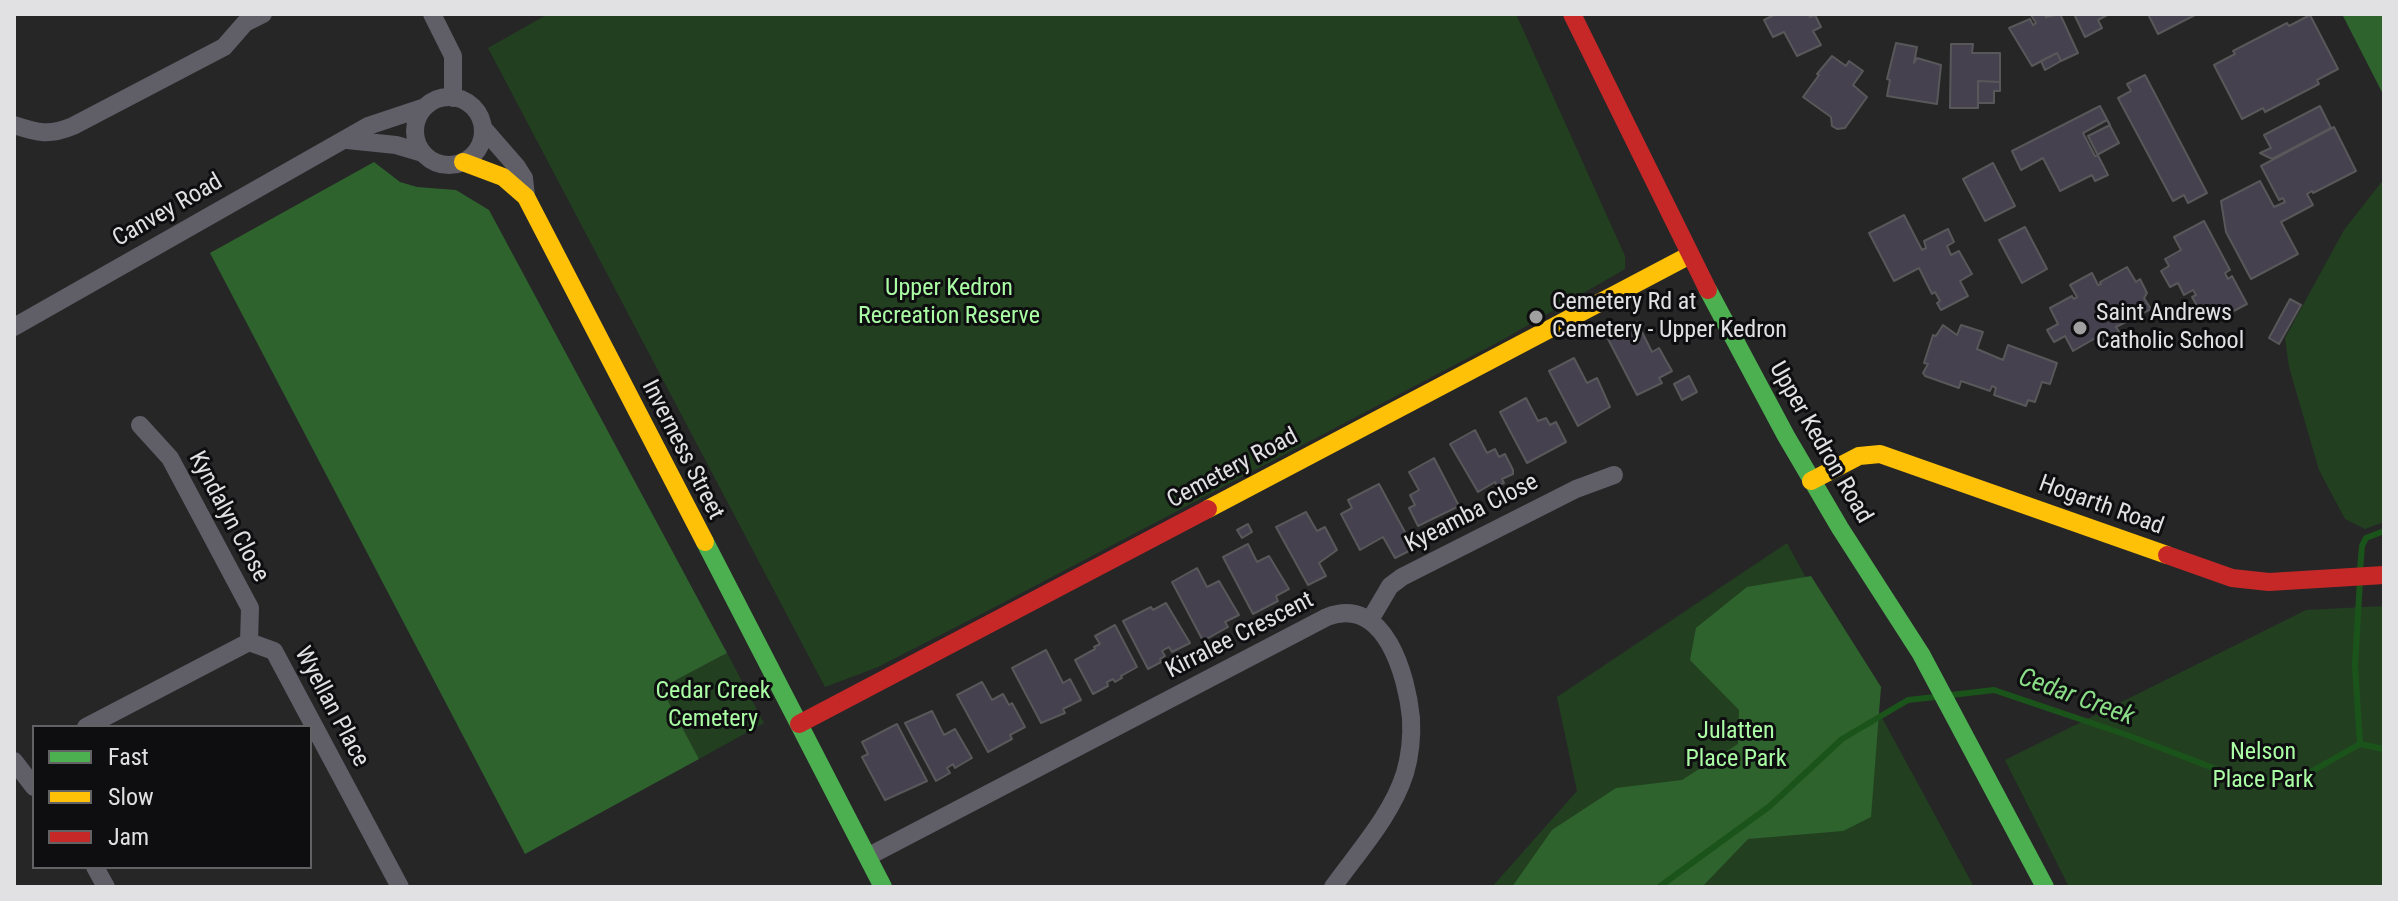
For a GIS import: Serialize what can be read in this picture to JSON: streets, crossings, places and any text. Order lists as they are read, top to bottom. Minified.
{"streets":{"street":["Canvey Road","Upper Kedron Road","Inverness Street","Cemetery Road","Hogarth Road","Kyeamba Close","Kyndalyn Close","Kirralee Crescent","Wyellan Place"]},"crossings":[["Canvey Road","Inverness Street"],["Upper Kedron Road","Cemetery Road"],["Upper Kedron Road","Hogarth Road"],["Inverness Street","Cemetery Road"],["Inverness Street","Kirralee Crescent"],["Kyeamba Close","Kirralee Crescent"],["Kyndalyn Close","Wyellan Place"]],"water":["Cedar Creek"],"parks":["Upper Kedron Recreation Reserve","Cedar Creek Cemetery","Julatten Place Park","Nelson Place Park"],"places":["Cemetery Rd at Cemetery - Upper Kedron","Saint Andrews Catholic School"],"legend":["Fast","Slow","Jam"]}
